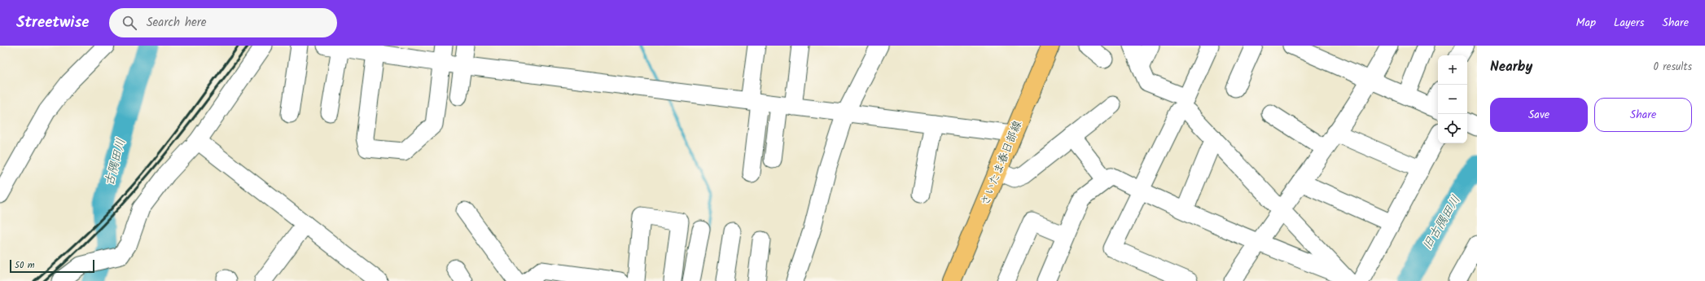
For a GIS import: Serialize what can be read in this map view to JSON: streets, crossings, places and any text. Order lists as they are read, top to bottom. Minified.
{"streets":{"main road":["さいたま春日部線"]},"water":["古隅田川","旧古隅田川"],"scale_bar":"50 m","page":{"header":"Streetwise","search":"Search here","nav":["Map","Layers","Share"],"heading":["Nearby","0 results"],"map_buttons":["+","−"],"buttons":["Save","Share"],"scale":"50 m"}}
